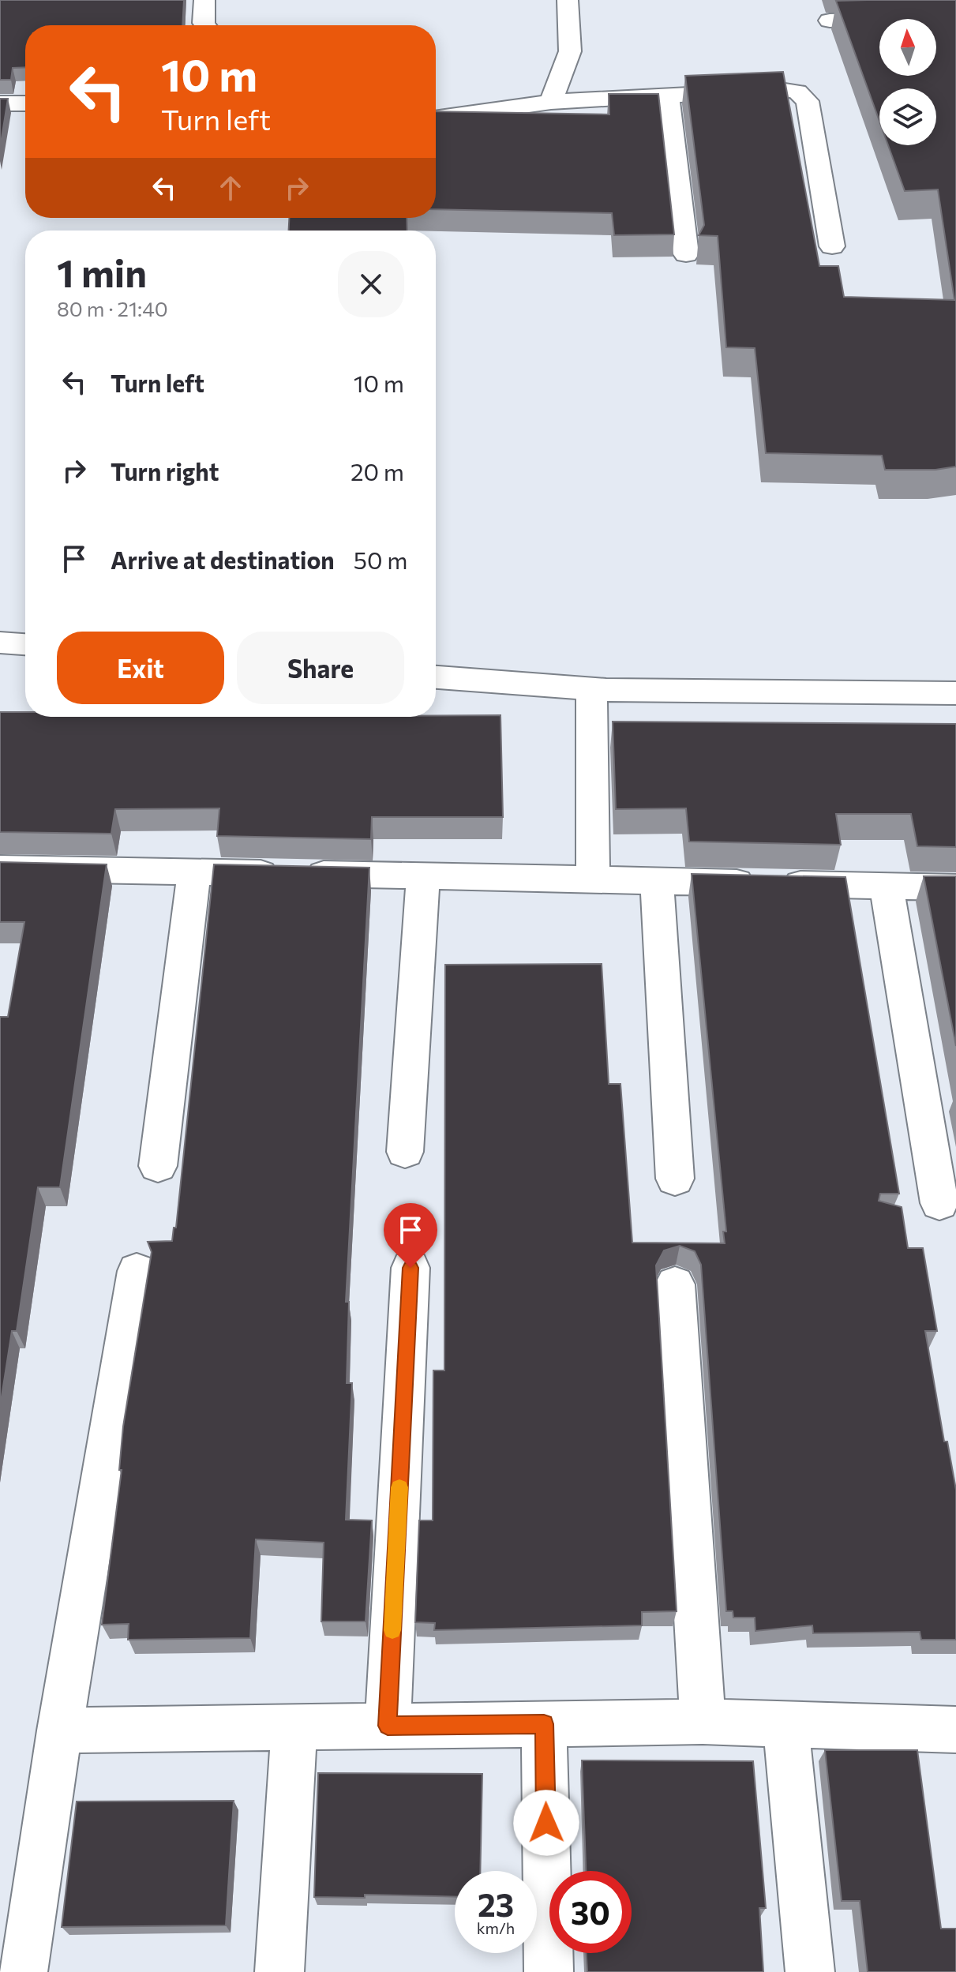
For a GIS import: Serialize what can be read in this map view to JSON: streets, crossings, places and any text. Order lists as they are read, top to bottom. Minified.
{"north":"top","page":{"turn":["10 m","Turn left"],"heading":["1 min","80 m · 21:40"],"list":[{"name":"Turn left","value":"10 m"},{"name":"Turn right","value":"20 m"},{"name":"Arrive at destination","value":"50 m"}],"buttons":["Exit","Share"],"speed":"23 km/h","limit":"30"}}
